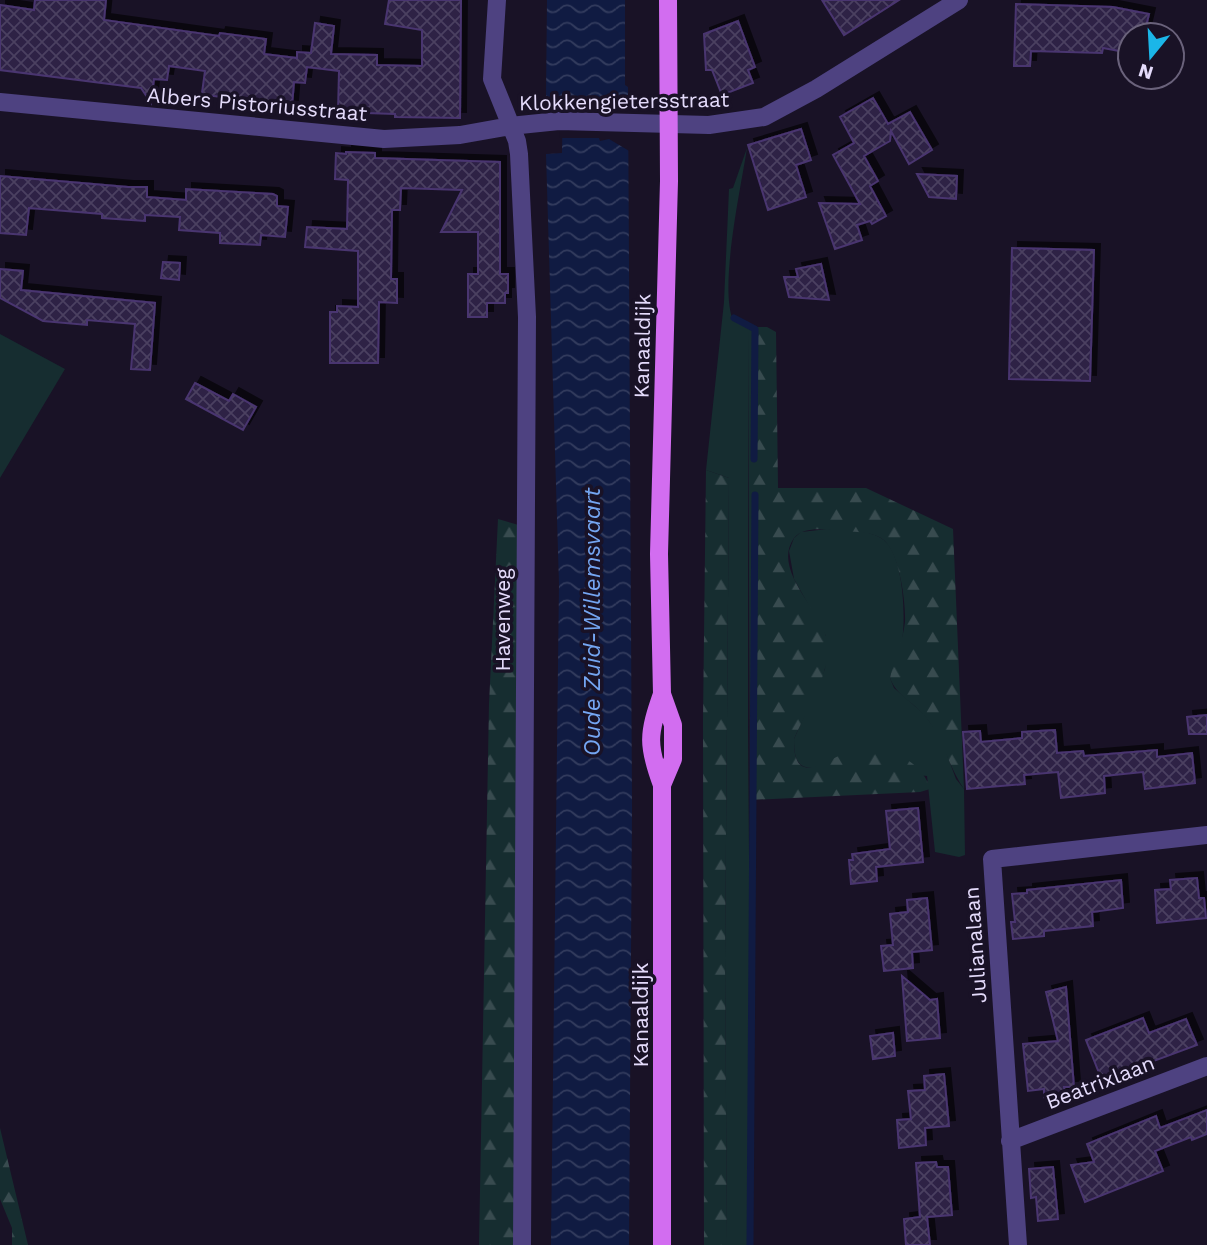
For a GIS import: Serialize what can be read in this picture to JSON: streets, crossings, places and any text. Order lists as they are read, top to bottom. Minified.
{"streets":{"main road":["Kanaaldijk"],"street":["Klokkengietersstraat","Albers Pistoriusstraat","Havenweg","Julianalaan","Beatrixlaan"]},"crossings":[["Klokkengietersstraat","Albers Pistoriusstraat"],["Klokkengietersstraat","Kanaaldijk"],["Klokkengietersstraat","Havenweg"],["Albers Pistoriusstraat","Havenweg"],["Julianalaan","Beatrixlaan"]],"water":["Oude Zuid-Willemsvaart"],"north":"bottom"}
